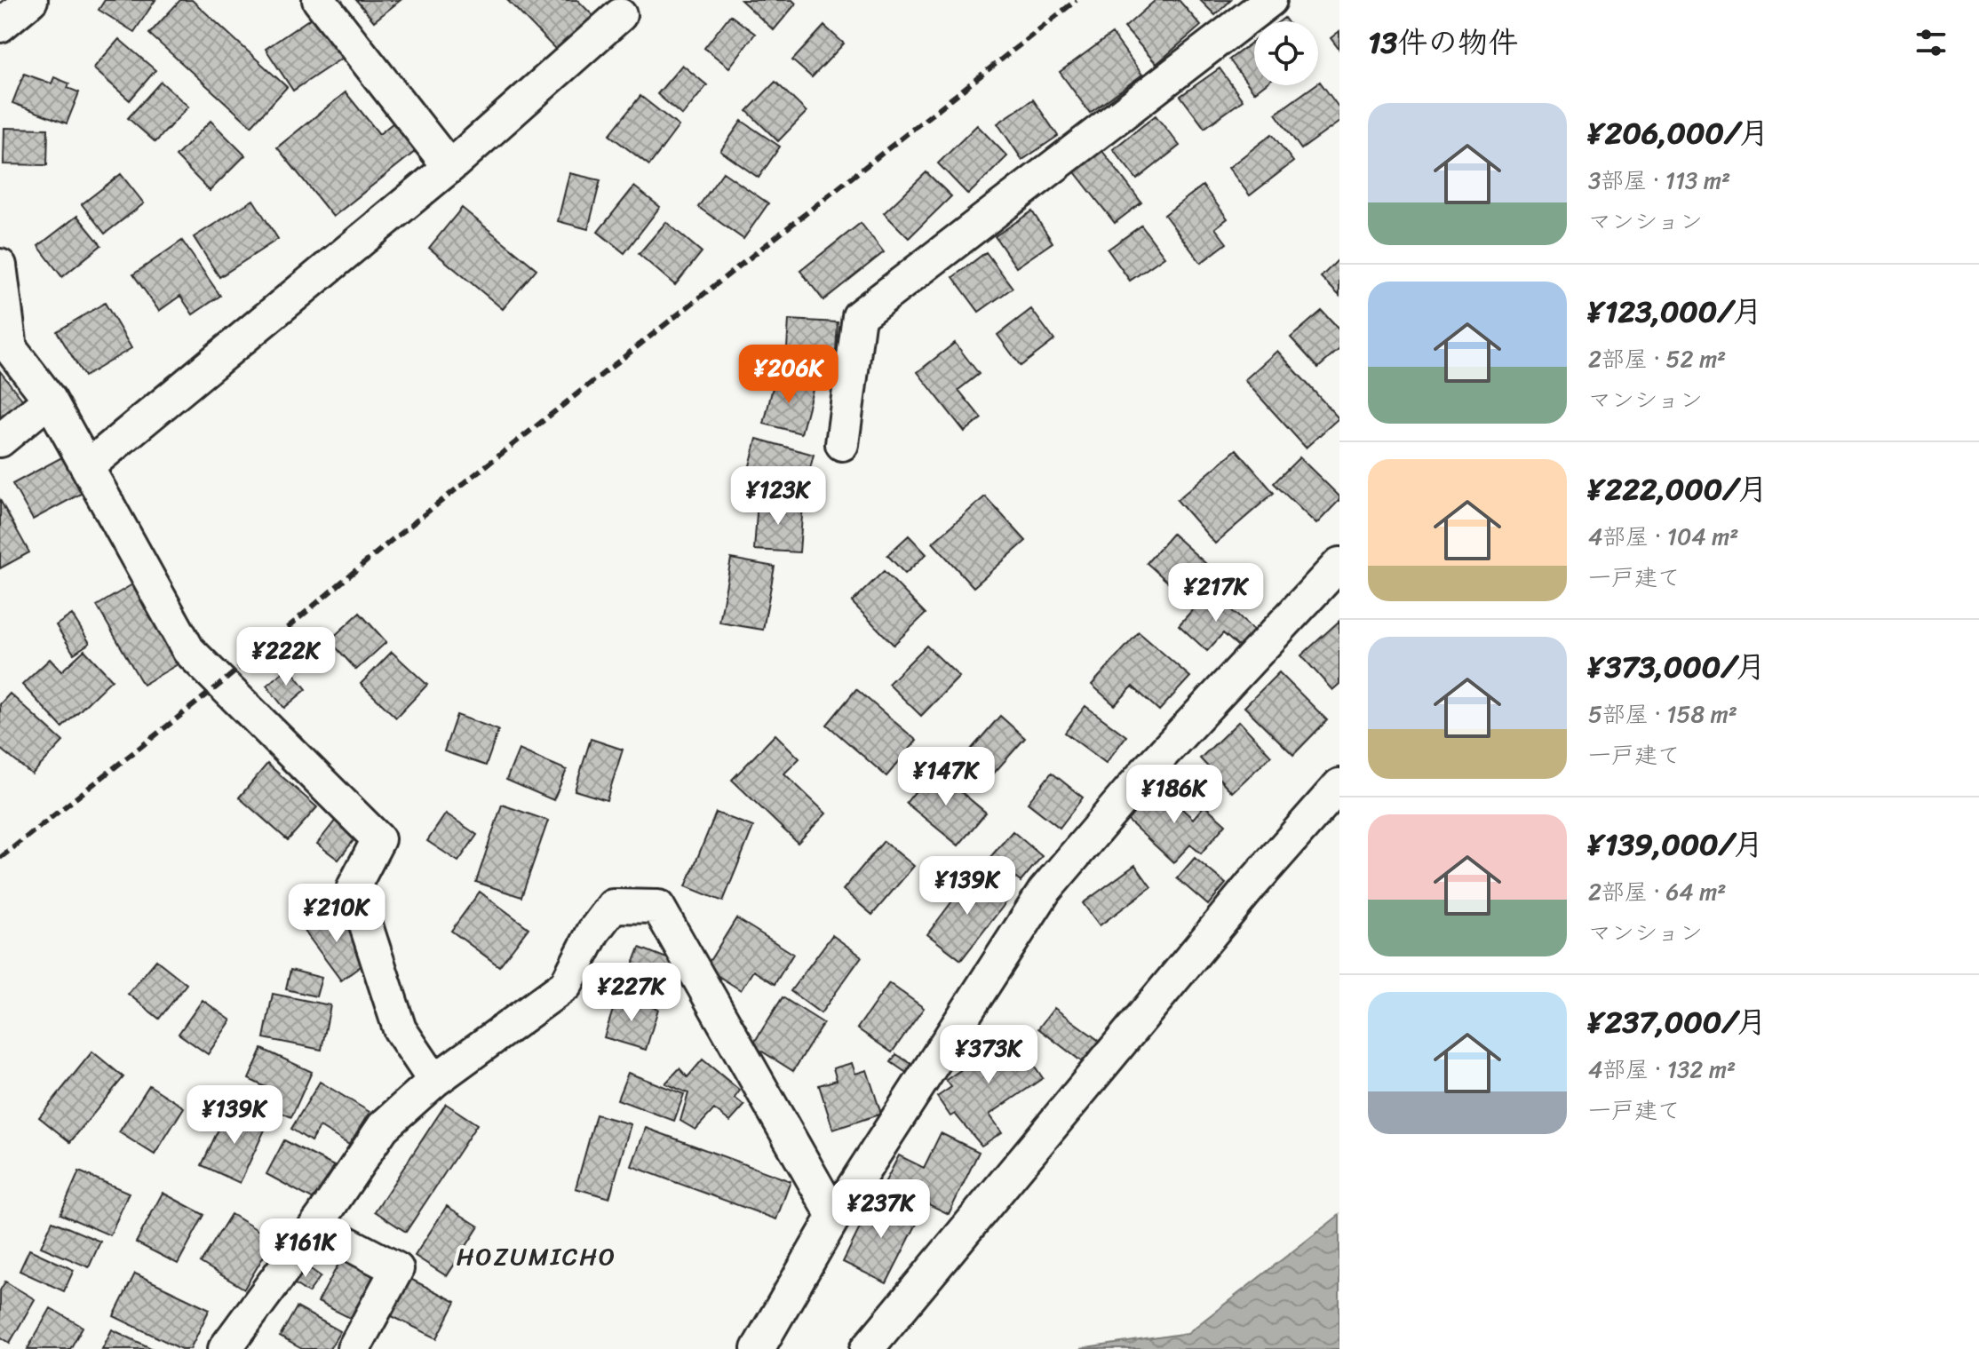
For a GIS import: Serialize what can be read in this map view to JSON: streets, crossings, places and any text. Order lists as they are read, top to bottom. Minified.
{"districts":["HOZUMICHO"],"page":{"heading":"13件の物件","list":[{"name":"¥206,000/月","note":"3部屋 · 113 m² · マンション"},{"name":"¥123,000/月","note":"2部屋 · 52 m² · マンション"},{"name":"¥222,000/月","note":"4部屋 · 104 m² · 一戸建て"},{"name":"¥373,000/月","note":"5部屋 · 158 m² · 一戸建て"},{"name":"¥139,000/月","note":"2部屋 · 64 m² · マンション"},{"name":"¥237,000/月","note":"4部屋 · 132 m² · 一戸建て"}],"price":["¥206K","¥123K","¥217K","¥222K","¥147K","¥186K","¥139K","¥210K","¥227K","¥373K","¥139K","¥237K","¥161K"]}}
